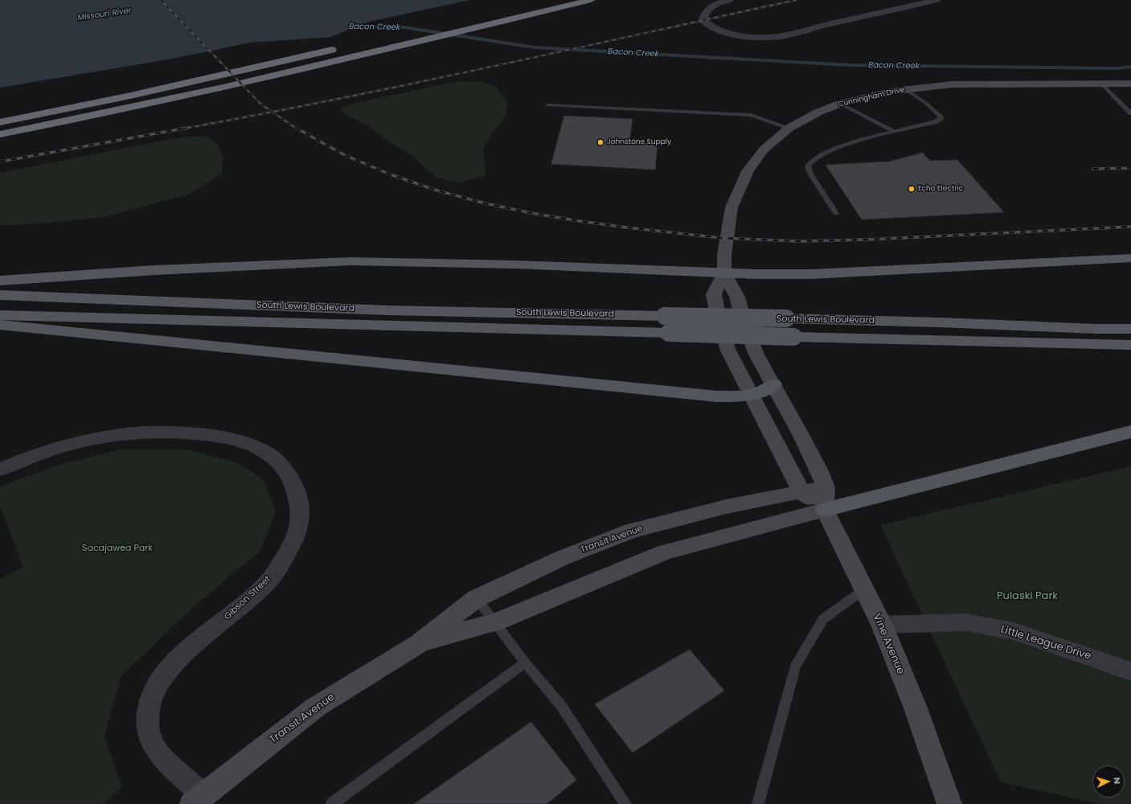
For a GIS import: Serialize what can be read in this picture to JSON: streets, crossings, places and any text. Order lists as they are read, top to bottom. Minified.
{"streets":{"main road":["Cunningham Drive","South Lewis Boulevard","Transit Avenue","Vine Avenue"],"street":["Gibson Street","Little League Drive"]},"crossings":[["Cunningham Drive","Transit Avenue"],["Cunningham Drive","Vine Avenue"],["Transit Avenue","Gibson Street"],["Transit Avenue","Vine Avenue"],["Little League Drive","Vine Avenue"]],"water":["Missouri River","Bacon Creek"],"parks":["Sacajawea Park","Pulaski Park"],"places":["Johnstone Supply","Echo Electric"],"north":"right"}
